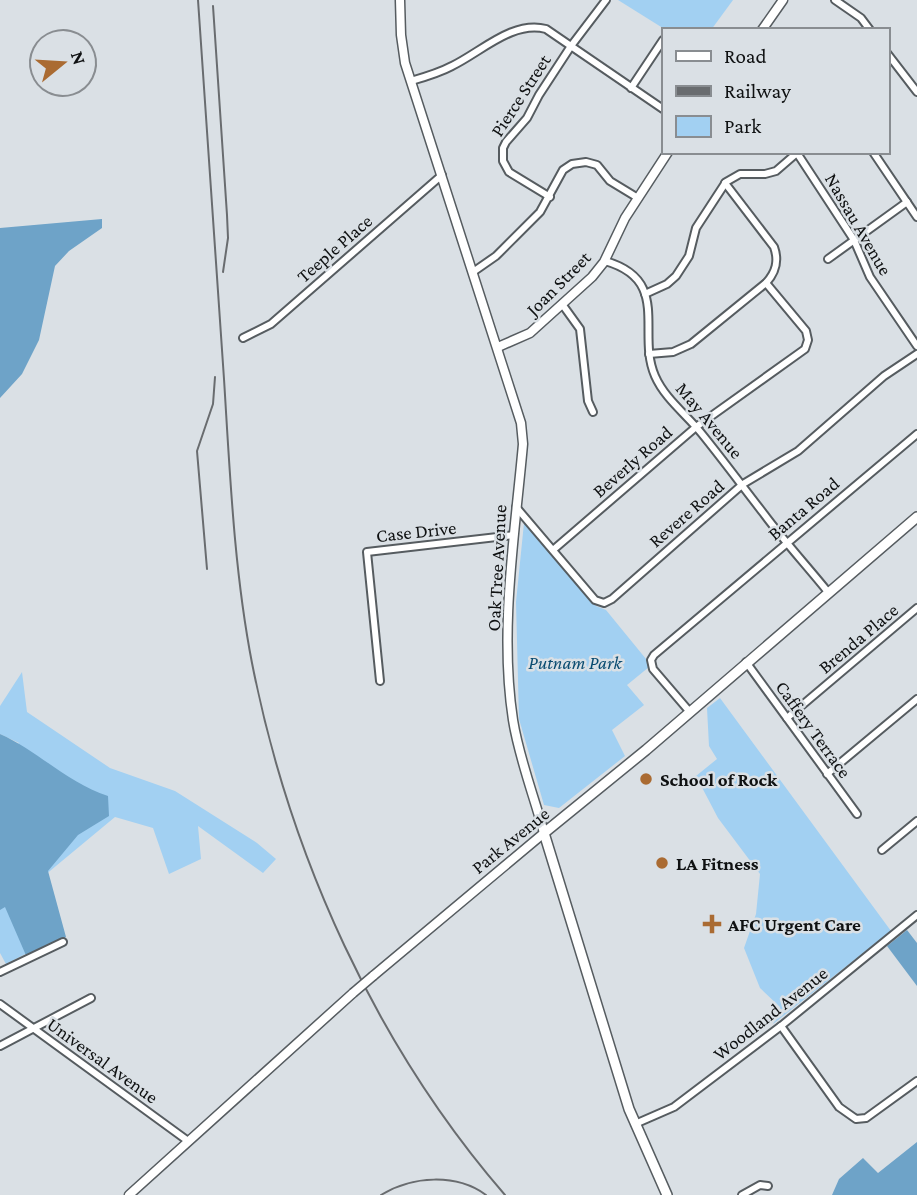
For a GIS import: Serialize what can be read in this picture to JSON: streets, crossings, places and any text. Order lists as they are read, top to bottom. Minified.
{"streets":{"main road":["Oak Tree Avenue","Park Avenue"],"street":["Pierce Street","Nassau Avenue","Teeple Place","Joan Street","May Avenue","Beverly Road","Banta Road","Revere Road","Case Drive","Brenda Place","Caffery Terrace","Woodland Avenue","Universal Avenue"]},"crossings":[["Teeple Place","Oak Tree Avenue"],["Joan Street","Oak Tree Avenue"],["May Avenue","Beverly Road"],["May Avenue","Banta Road"],["May Avenue","Revere Road"],["May Avenue","Park Avenue"],["Beverly Road","Revere Road"],["Banta Road","Park Avenue"],["Case Drive","Oak Tree Avenue"],["Oak Tree Avenue","Park Avenue"],["Oak Tree Avenue","Woodland Avenue"],["Brenda Place","Caffery Terrace"],["Caffery Terrace","Park Avenue"],["Park Avenue","Universal Avenue"]],"parks":["Putnam Park"],"places":{"other":["School of Rock","LA Fitness"],"health":["AFC Urgent Care"]},"legend":["Road","Railway","Park"],"north":"right"}
